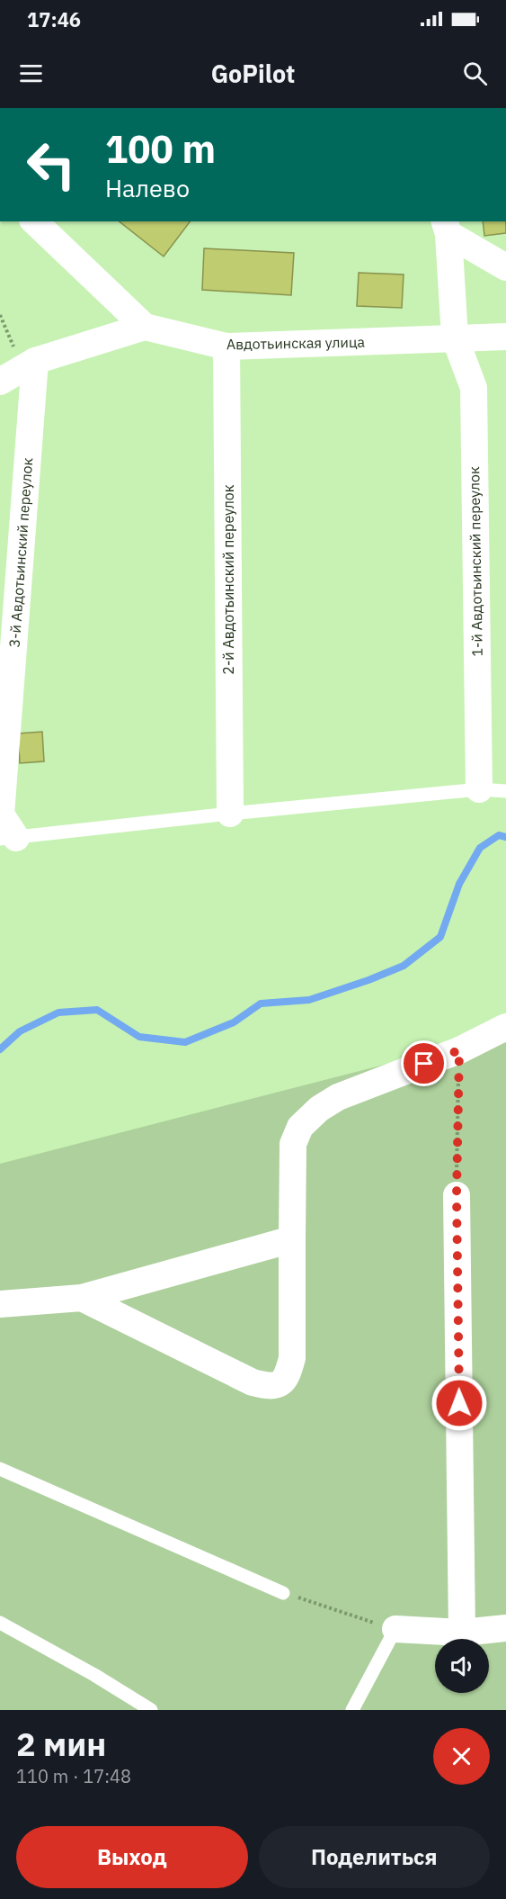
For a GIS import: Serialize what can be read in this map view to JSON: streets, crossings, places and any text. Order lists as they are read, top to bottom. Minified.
{"streets":{"street":["Авдотьинская улица","3-й Авдотьинский переулок","1-й Авдотьинский переулок","2-й Авдотьинский переулок"]},"crossings":[["Авдотьинская улица","1-й Авдотьинский переулок"],["Авдотьинская улица","2-й Авдотьинский переулок"]],"page":{"status":"17:46","header":"GoPilot","turn":["100 m","Налево"],"heading":["2 мин","110 m · 17:48"],"buttons":["Выход","Поделиться"]}}
